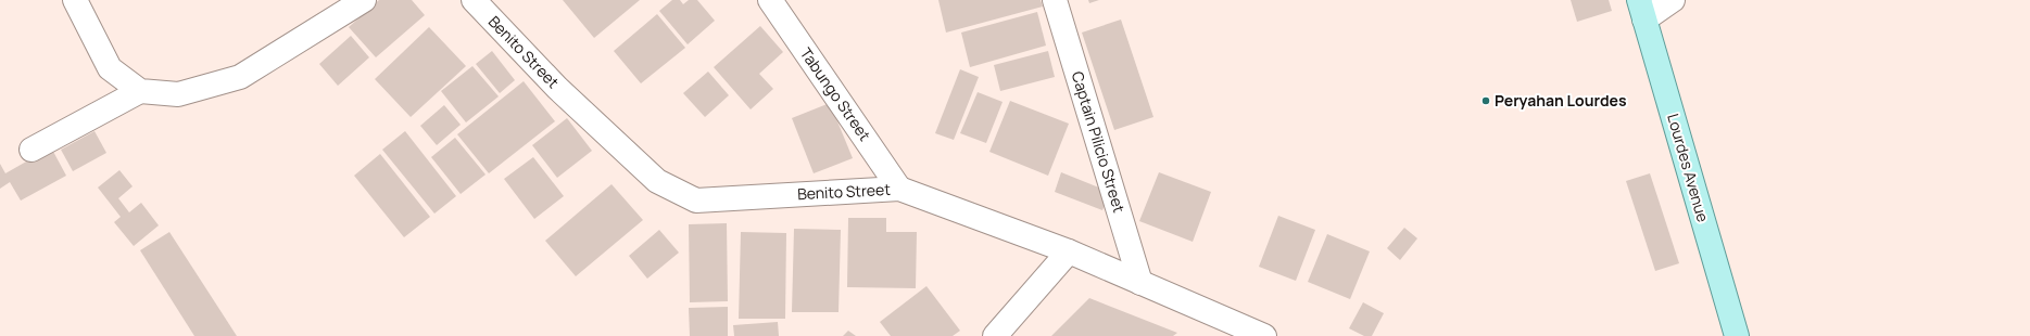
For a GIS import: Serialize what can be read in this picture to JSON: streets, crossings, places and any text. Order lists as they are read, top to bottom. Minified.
{"streets":{"main road":["Lourdes Avenue"],"street":["Benito Street","Tabungo Street","Captain Pilicio Street"]},"crossings":[["Benito Street","Tabungo Street"],["Benito Street","Captain Pilicio Street"]],"places":["Peryahan Lourdes"]}
